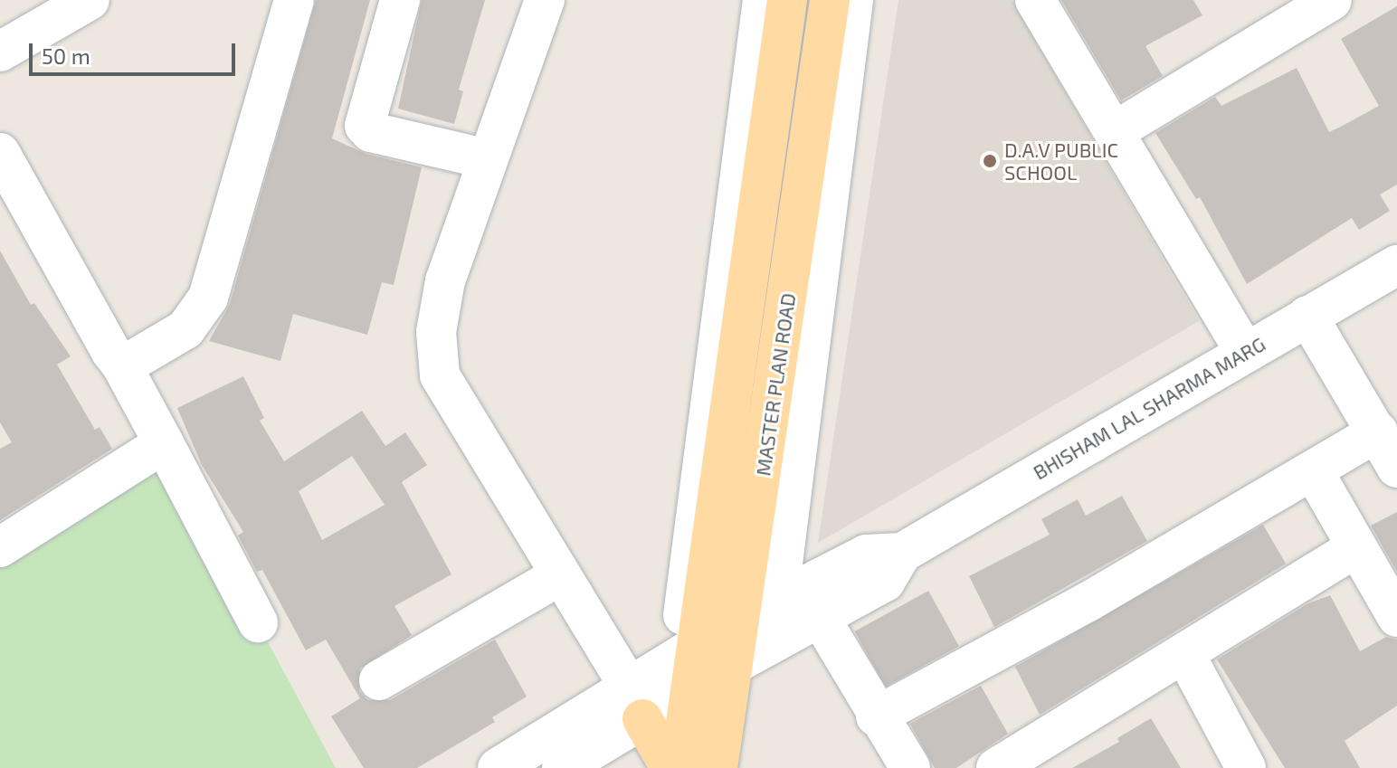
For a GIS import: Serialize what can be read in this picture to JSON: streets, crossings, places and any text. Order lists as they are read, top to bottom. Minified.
{"streets":{"main road":["MASTER PLAN ROAD"],"street":["BHISHAM LAL SHARMA MARG"]},"crossings":[["MASTER PLAN ROAD","BHISHAM LAL SHARMA MARG"]],"places":["D.A.V PUBLIC SCHOOL"],"scale_bar":"50 m"}
